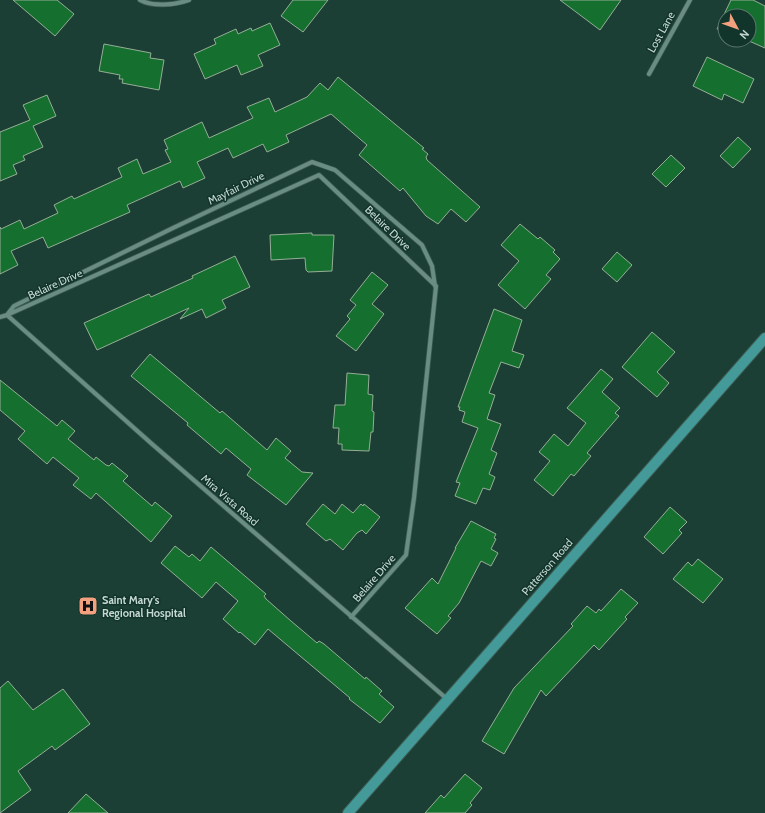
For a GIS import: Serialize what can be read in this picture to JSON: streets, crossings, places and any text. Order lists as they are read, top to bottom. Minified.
{"streets":{"main road":["Patterson Road"],"street":["Lost Lane","Mayfair Drive","Belaire Drive","Mira Vista Road"]},"crossings":[["Mayfair Drive","Belaire Drive"],["Mayfair Drive","Mira Vista Road"],["Belaire Drive","Mira Vista Road"],["Mira Vista Road","Patterson Road"]],"places":{"hospital":["Saint Mary's Regional Hospital"]},"north":"bottom right"}
